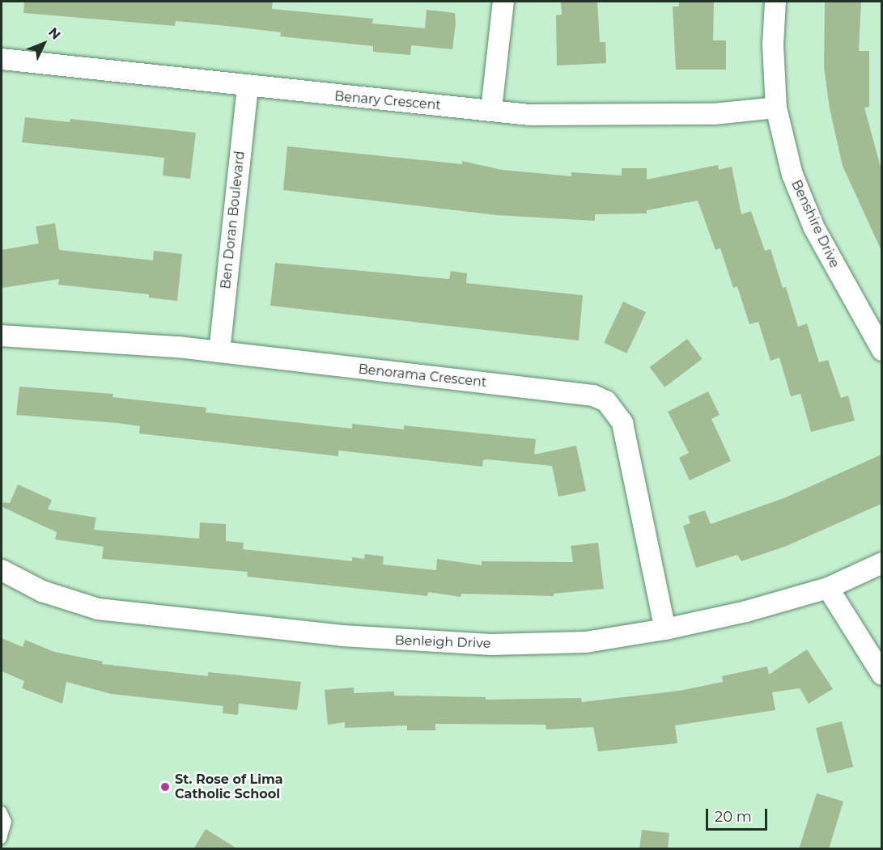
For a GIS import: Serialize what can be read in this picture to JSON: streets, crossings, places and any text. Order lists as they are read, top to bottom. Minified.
{"streets":{"street":["Benary Crescent","Ben Doran Boulevard","Benshire Drive","Benorama Crescent","Benleigh Drive"]},"crossings":[["Benary Crescent","Ben Doran Boulevard"],["Benary Crescent","Benshire Drive"],["Ben Doran Boulevard","Benorama Crescent"],["Benorama Crescent","Benleigh Drive"]],"places":["St. Rose of Lima Catholic School"],"scale_bar":"20 m","north":"top right"}
